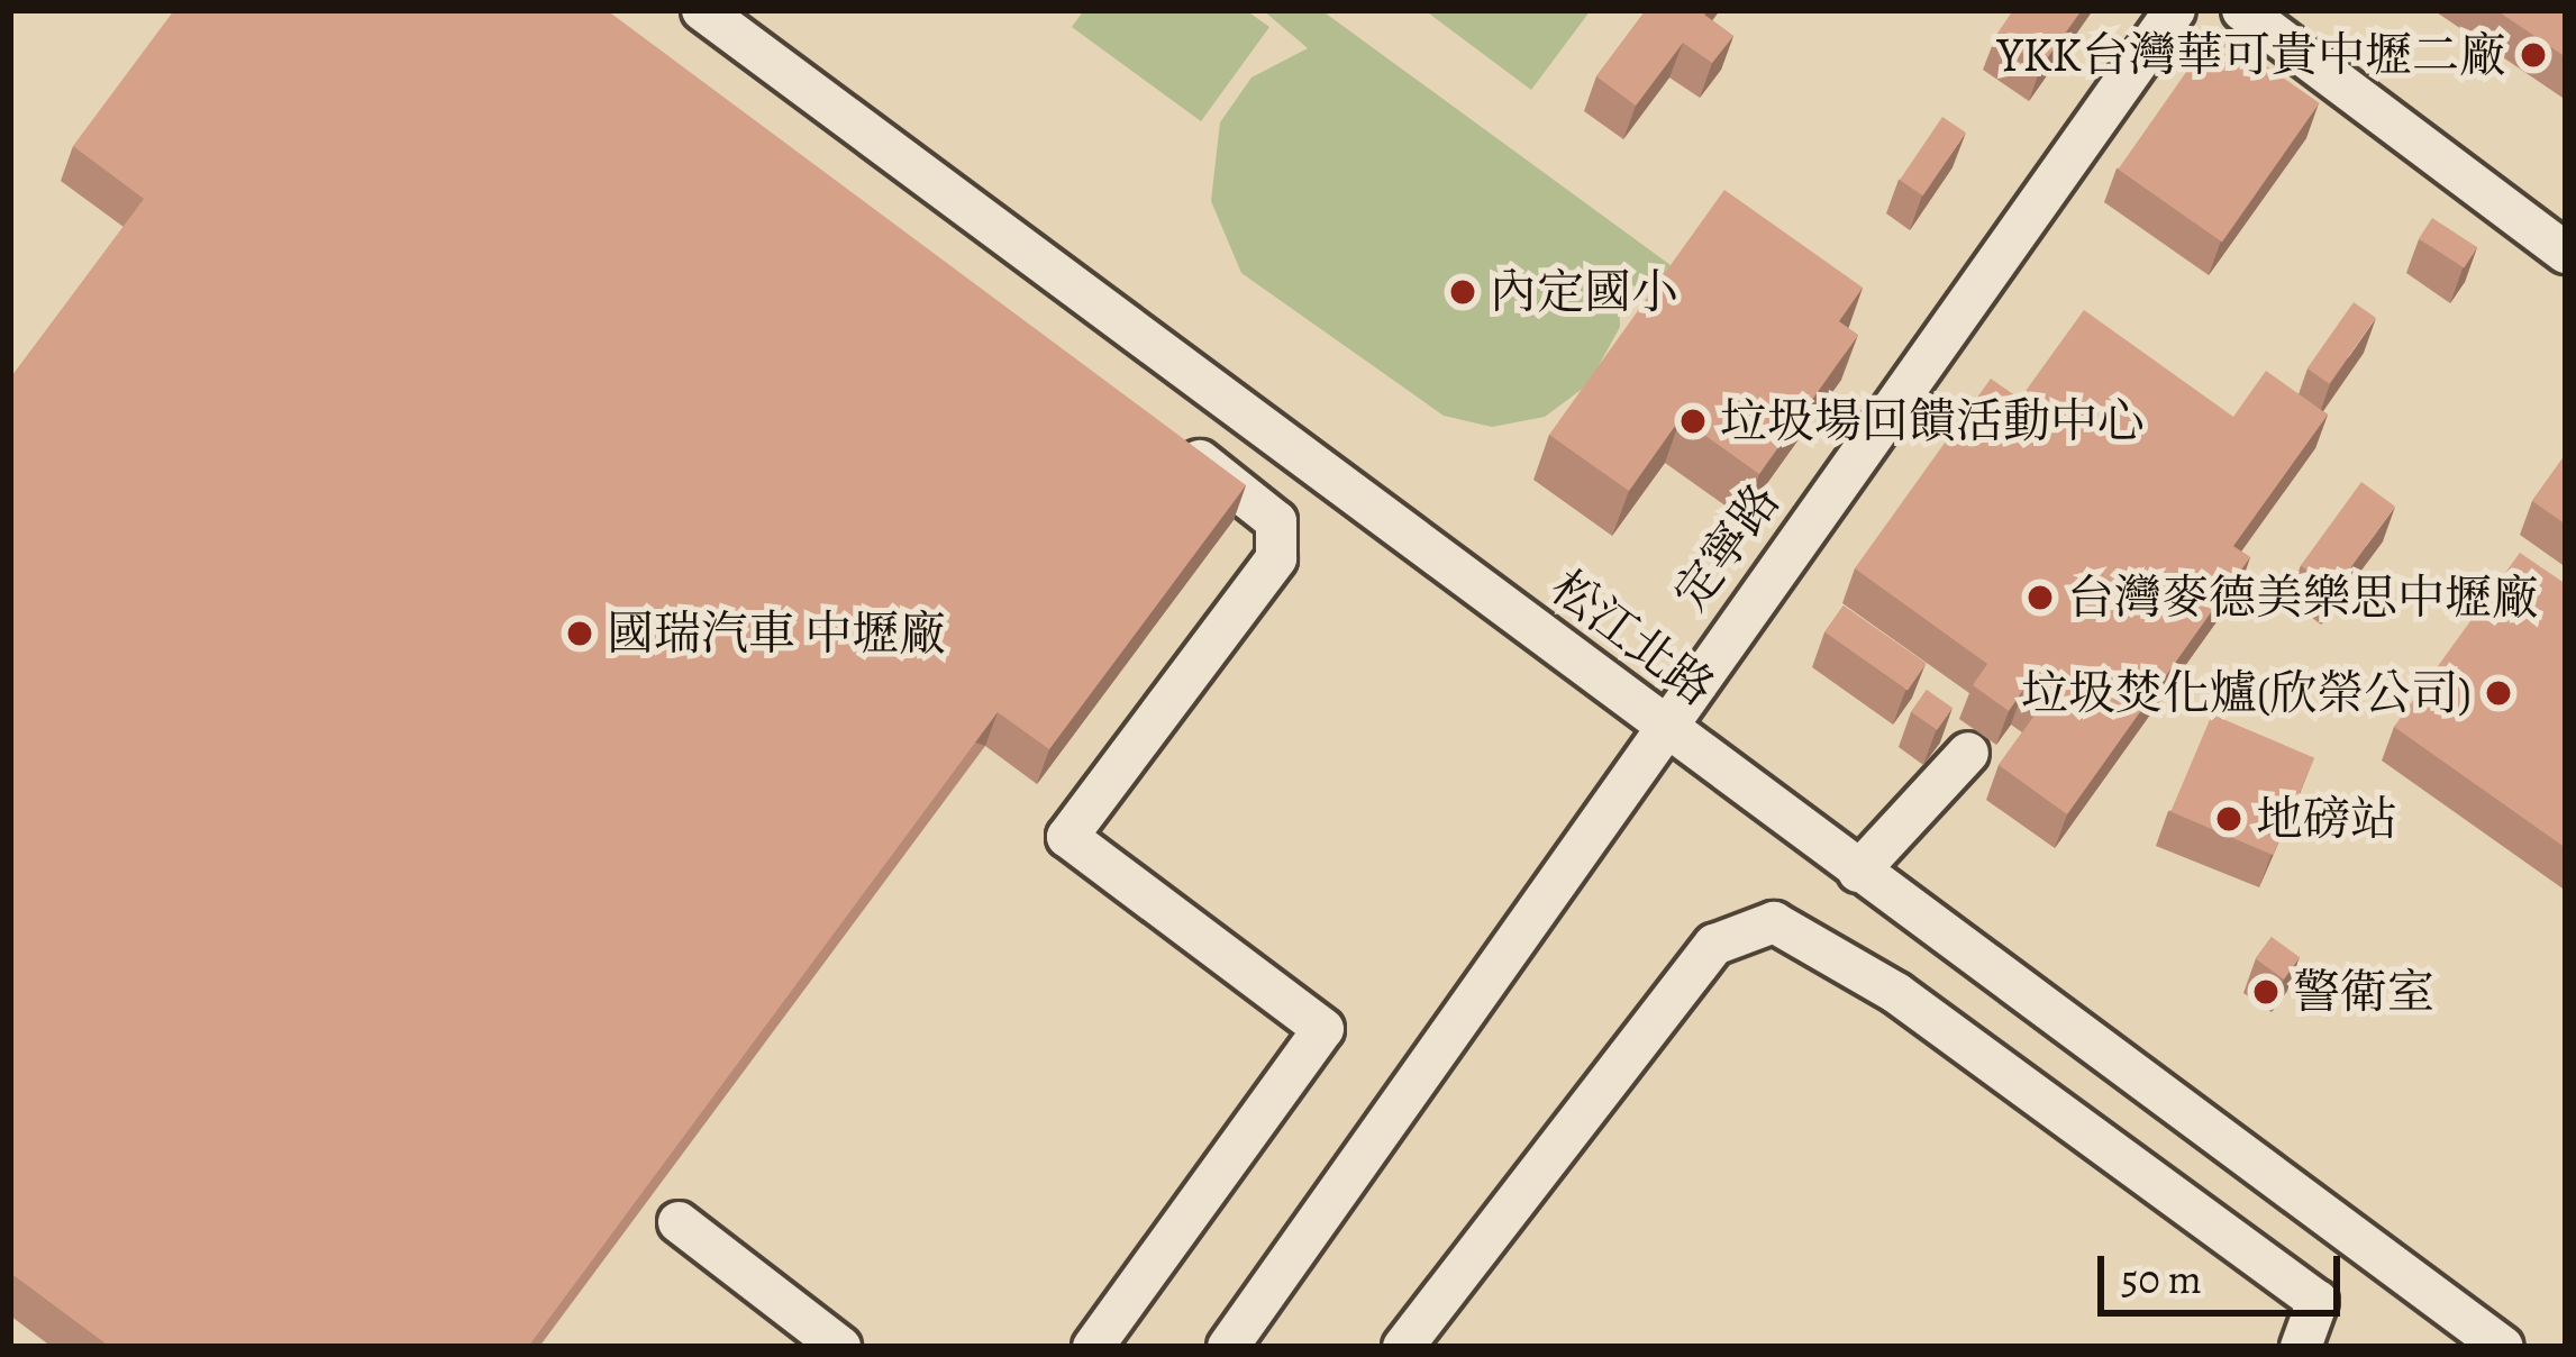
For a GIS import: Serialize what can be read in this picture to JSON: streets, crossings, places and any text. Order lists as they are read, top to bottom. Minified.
{"streets":{"street":["定寧路","松江北路"]},"crossings":[["定寧路","松江北路"]],"places":["YKK台灣華可貴中壢二廠","內定國小","垃圾場回饋活動中心","台灣麥德美樂思中壢廠","國瑞汽車 中壢廠","垃圾焚化爐(欣榮公司)","地磅站","警衛室"],"scale_bar":"50 m"}
